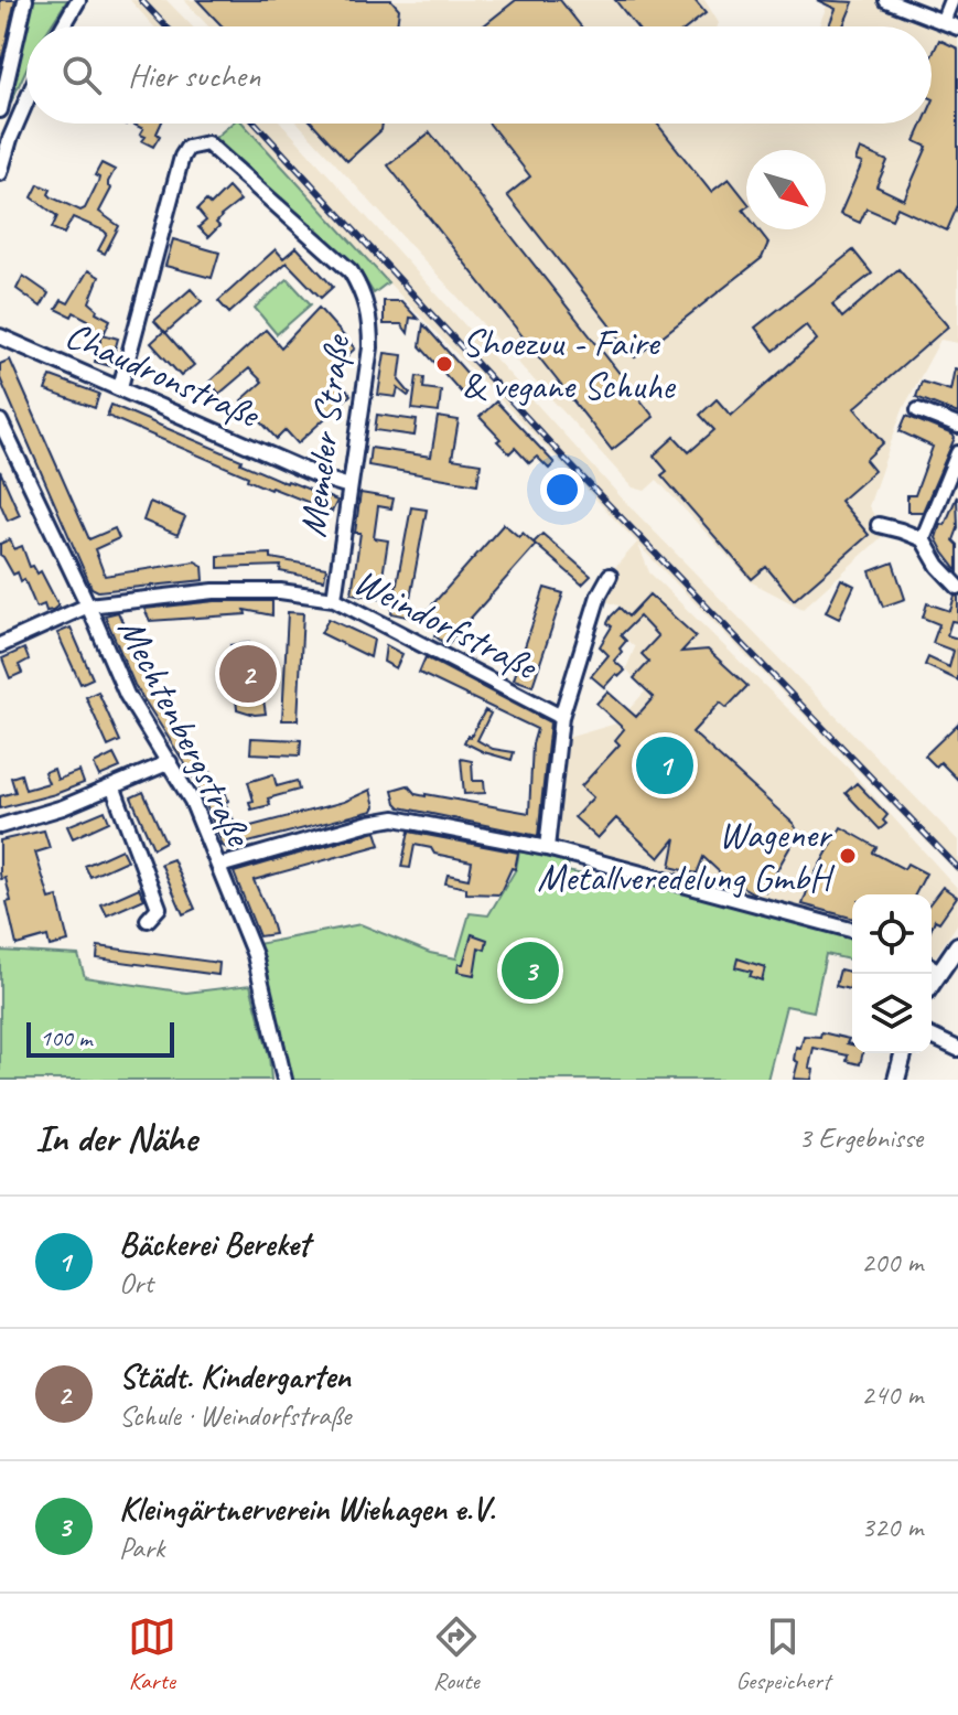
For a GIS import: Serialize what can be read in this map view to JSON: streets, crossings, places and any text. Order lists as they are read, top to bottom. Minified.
{"streets":{"street":["Chaudronstraße","Memeler Straße","Weindorfstraße","Mechtenbergstraße"]},"crossings":[["Chaudronstraße","Memeler Straße"],["Memeler Straße","Weindorfstraße"],["Weindorfstraße","Mechtenbergstraße"]],"places":["Shoezuu - Faire & vegane Schuhe","Wagener Metallveredelung GmbH"],"scale_bar":"100 m","north":"bottom right","page":{"search":"Hier suchen","pins":["2","1","3"],"scale":"100 m","heading":["In der Nähe","3 Ergebnisse"],"list":[{"mark":"1","name":"Bäckerei Bereket","note":"Ort","value":"200 m"},{"mark":"2","name":"Städt. Kindergarten","note":"Schule · Weindorfstraße","value":"240 m"},{"mark":"3","name":"Kleingärtnerverein Wiehagen e.V.","note":"Park","value":"320 m"}],"nav":["Karte","Route","Gespeichert"]}}
